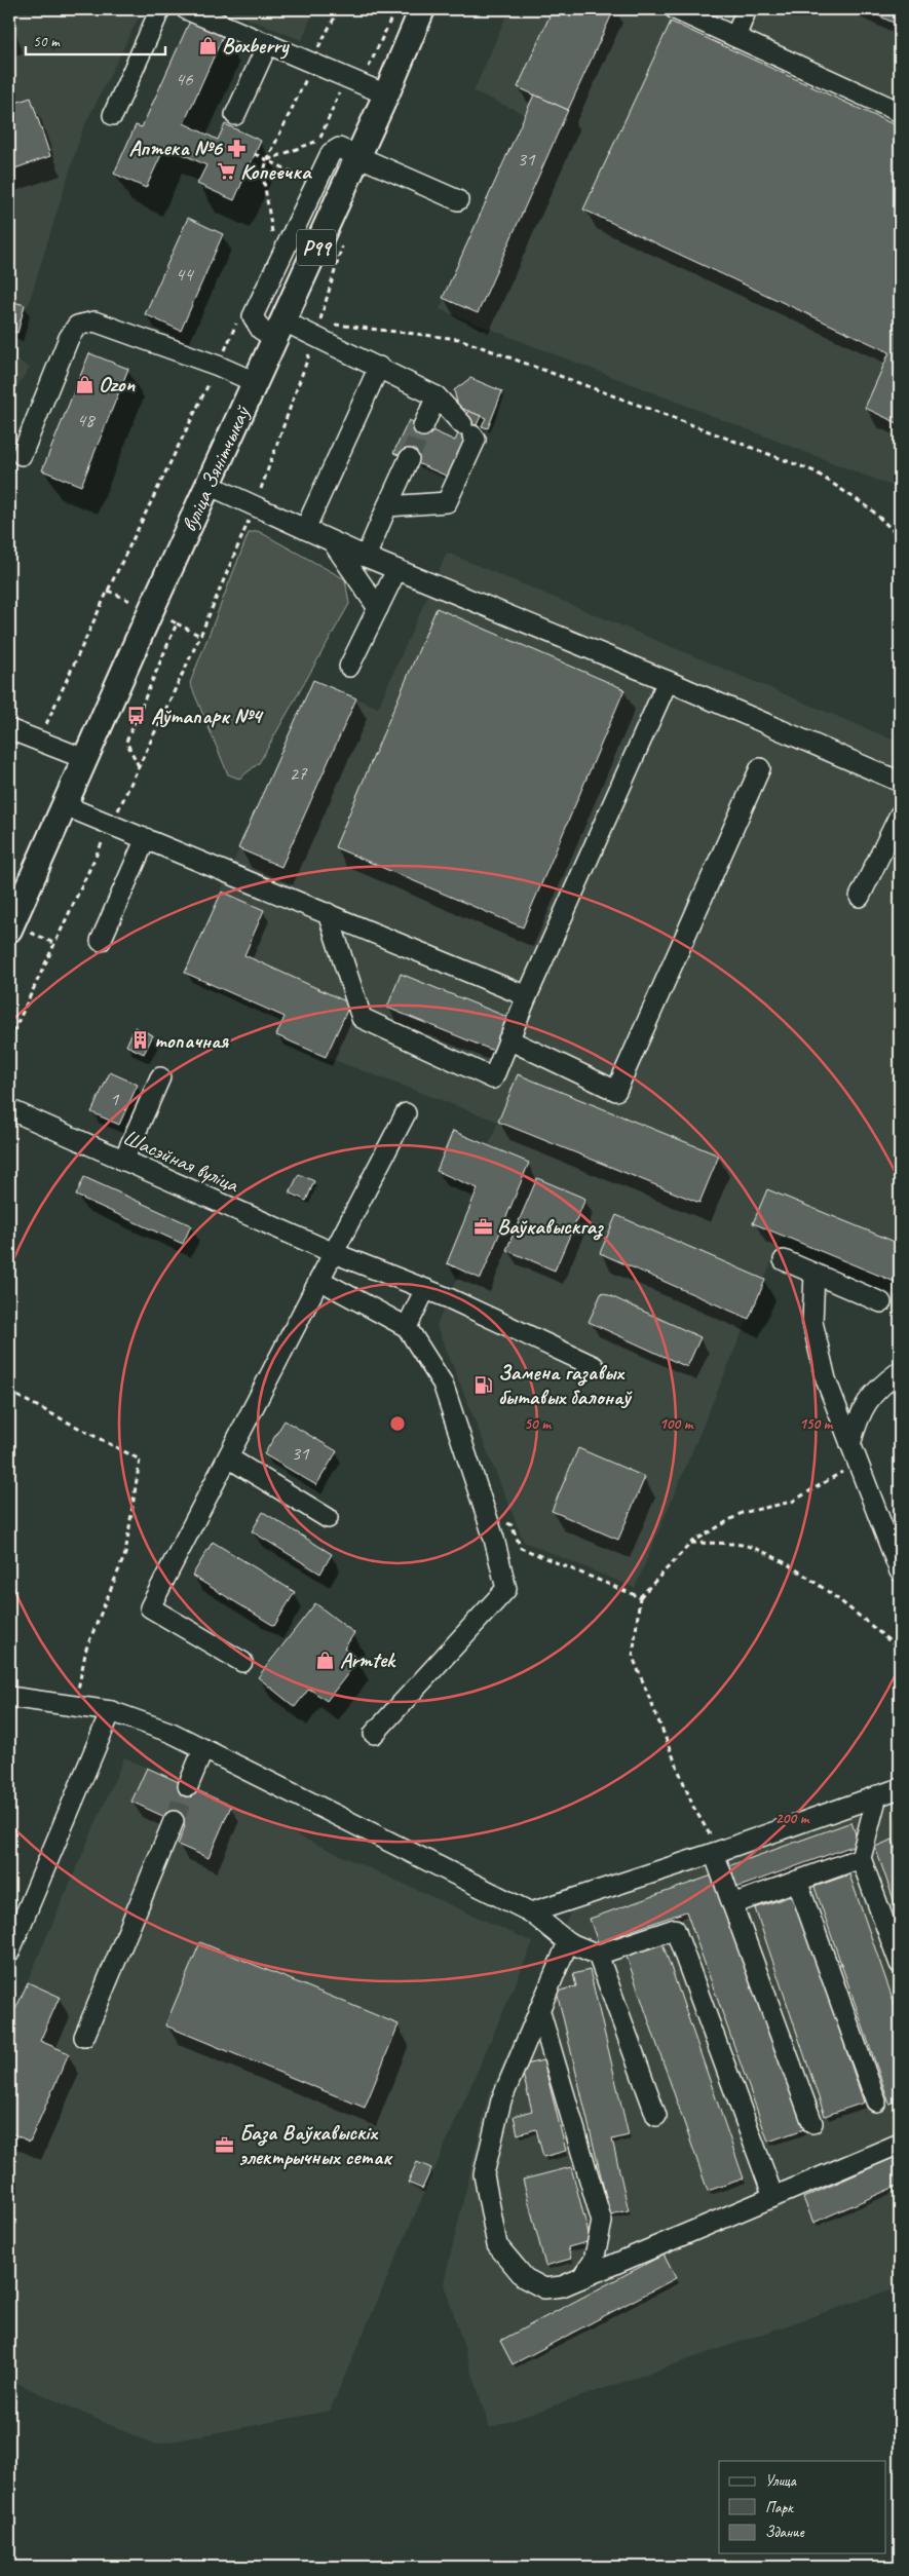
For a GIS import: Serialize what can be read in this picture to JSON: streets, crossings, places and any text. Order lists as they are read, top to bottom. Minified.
{"streets":{"main road":["Р99","вуліца Зянітчыкаў"],"street":["Шасэйная вуліца"]},"places":{"shop":["Boxberry","Ozon","Armtek"],"pharmacy":["Аптека №6"],"supermarket":["Копеечка"],"bus stop":["Аўтапарк №4"],"building":["топачная"],"office":["Ваўкавыскгаз","База Ваўкавыскіх электрычных сетак"],"fuel station":["Замена газавых бытавых балонаў"]},"house_numbers":["46","31","44","48","27","1","31"],"legend":["Улица","Парк","Здание"],"scale_bar":"50 m","rings":["50 m","100 m","150 m","200 m"]}
